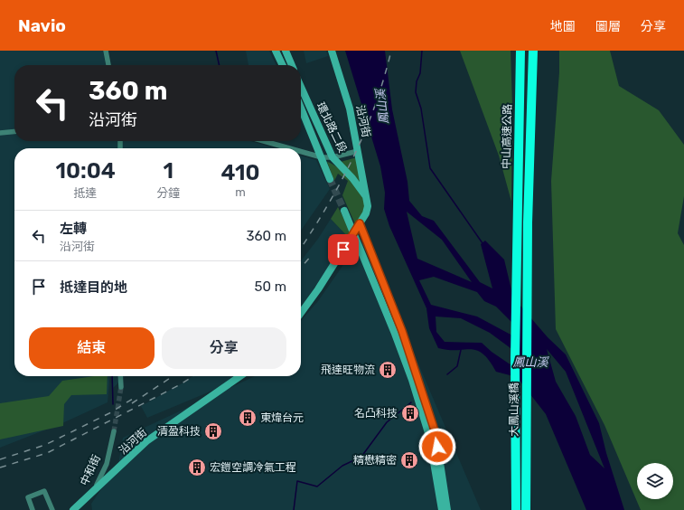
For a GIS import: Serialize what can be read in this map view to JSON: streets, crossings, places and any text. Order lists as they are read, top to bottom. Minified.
{"streets":{"highway":["中山高速公路","大鳳山溪橋"],"street":["沿河街","環北路二段","中和街"]},"crossings":[["沿河街","環北路二段"],["沿河街","中和街"],["中山高速公路","大鳳山溪橋"]],"water":["鳳山溪"],"places":{"building":["飛達旺物流","名凸科技","東煒台元","清盈科技","精懋精密","宏鎧空調冷氣工程"]},"page":{"header":"Navio","nav":["地圖","圖層","分享"],"turn":["360 m","沿河街"],"eta":["10:04","抵達","1","分鐘","410","m"],"list":[{"name":"左轉","note":"沿河街","value":"360 m"},{"name":"抵達目的地","value":"50 m"}],"buttons":["結束","分享"]}}
